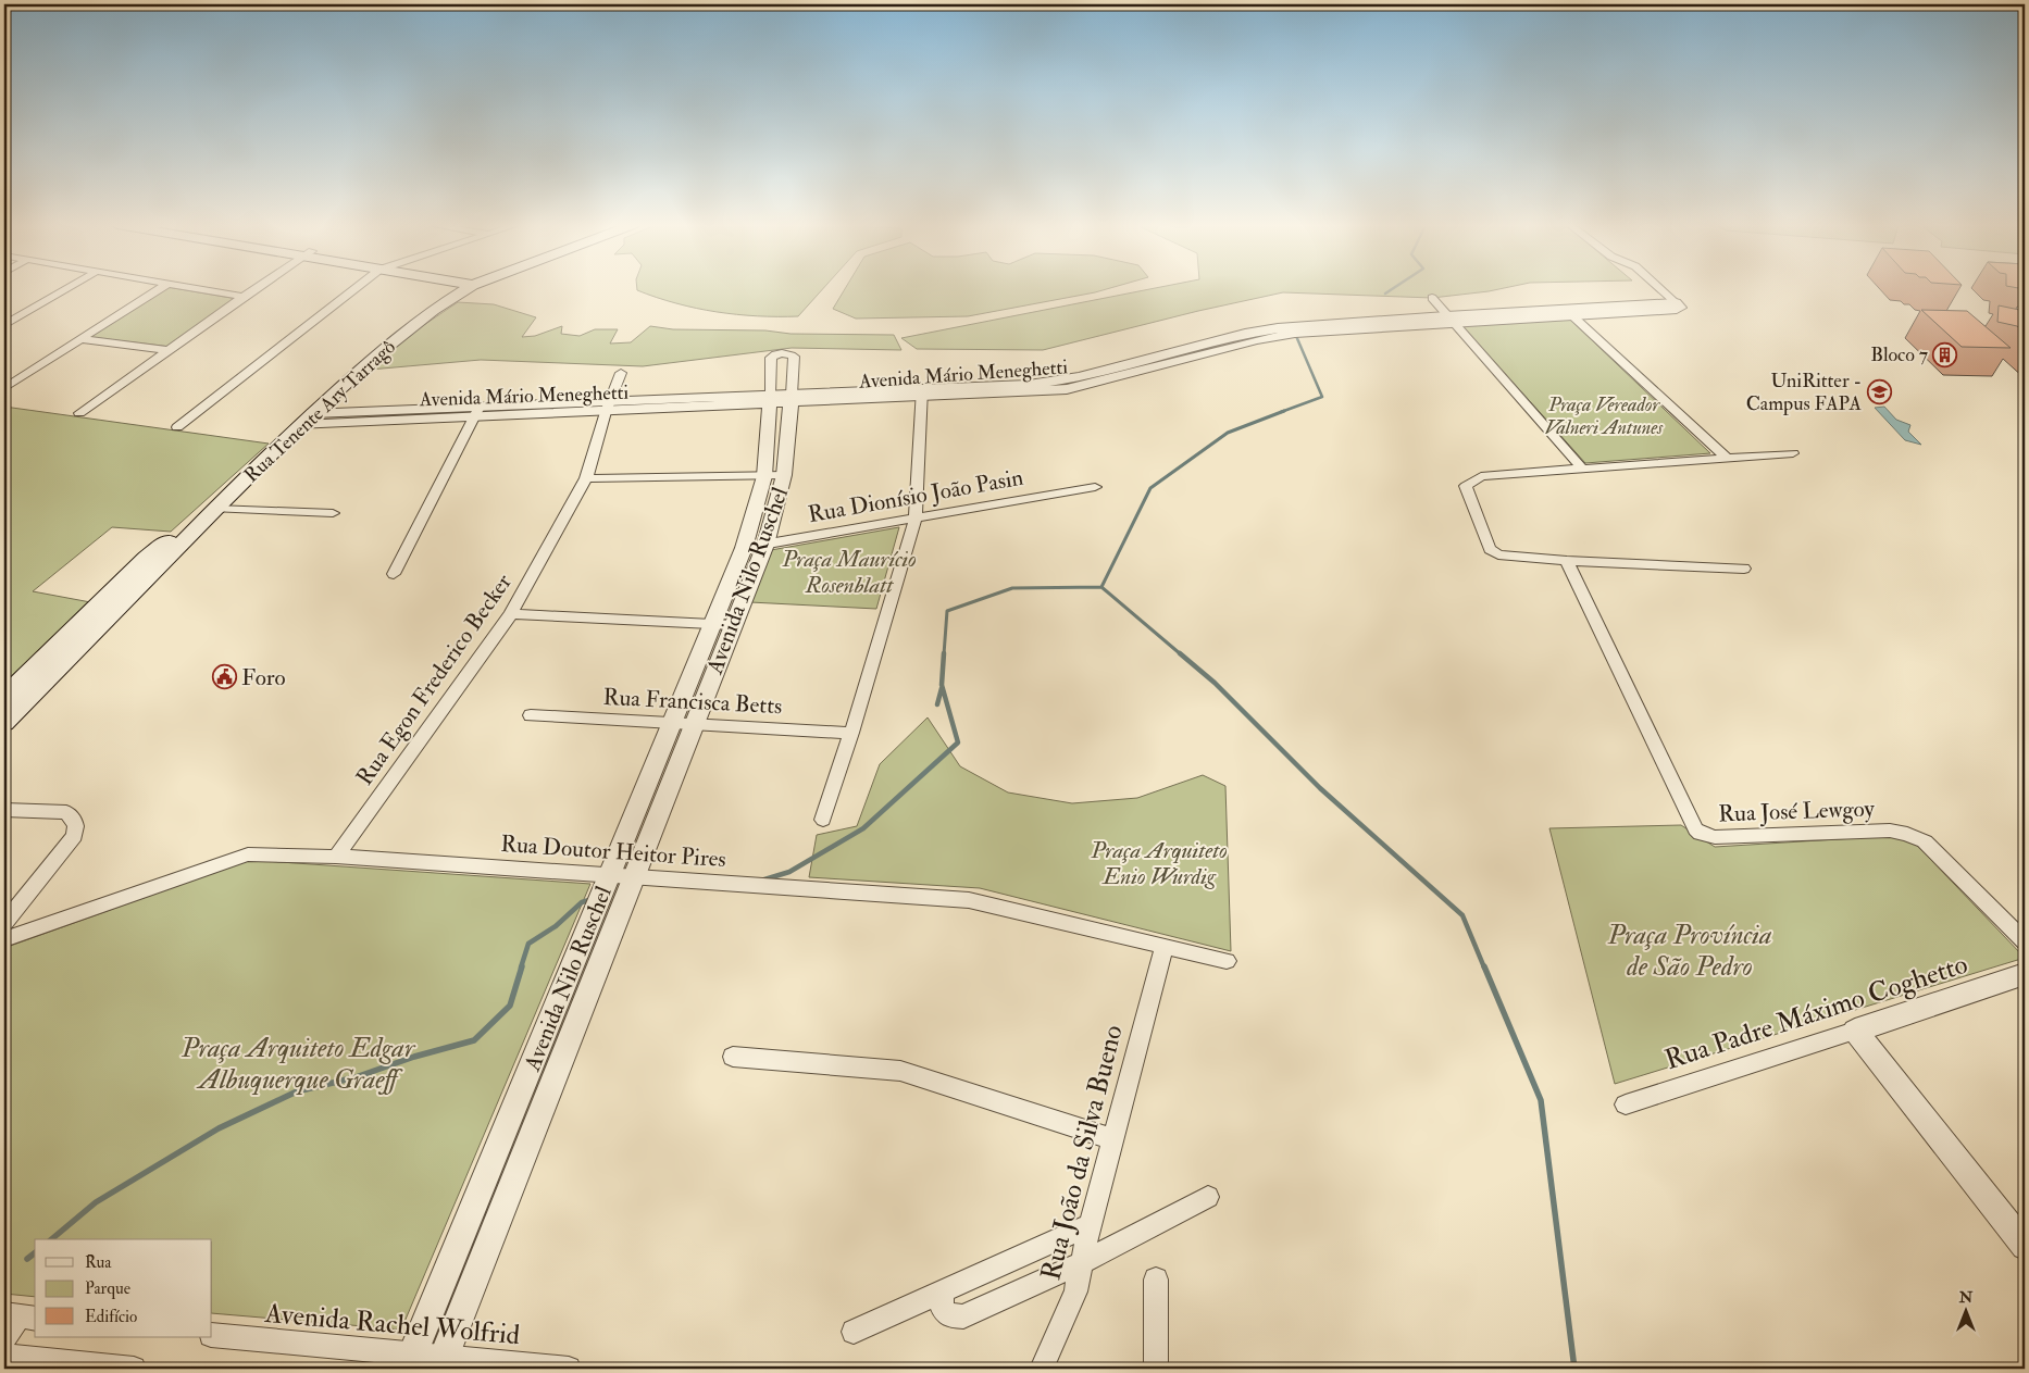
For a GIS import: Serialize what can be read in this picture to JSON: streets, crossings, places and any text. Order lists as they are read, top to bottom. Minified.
{"streets":{"main road":["Rua Tenente Ary Tarragô"],"street":["Avenida Mário Meneghetti","Rua Dionísio João Pasin","Avenida Nilo Ruschel","Rua Egon Frederico Becker","Rua Francisca Betts","Rua José Lewgoy","Rua Doutor Heitor Pires","Rua Padre Máximo Coghetto","Rua João da Silva Bueno","Avenida Rachel Wolfrid"]},"crossings":[["Avenida Mário Meneghetti","Rua Tenente Ary Tarragô"],["Avenida Mário Meneghetti","Avenida Nilo Ruschel"],["Avenida Mário Meneghetti","Rua Egon Frederico Becker"],["Rua Dionísio João Pasin","Avenida Nilo Ruschel"],["Avenida Nilo Ruschel","Rua Francisca Betts"],["Avenida Nilo Ruschel","Rua Doutor Heitor Pires"],["Avenida Nilo Ruschel","Avenida Rachel Wolfrid"],["Rua Egon Frederico Becker","Rua Doutor Heitor Pires"],["Rua Doutor Heitor Pires","Rua João da Silva Bueno"]],"parks":["Praça Vereador Valneri Antunes","Praça Maurício Rosenblatt","Praça Arquiteto Enio Wurdig","Praça Província de São Pedro","Praça Arquiteto Edgar Albuquerque Graeff"],"places":{"building":["Bloco 7"],"school or university":["UniRitter - Campus FAPA"],"public building":["Foro"]},"legend":["Rua","Parque","Edifício"],"north":"top"}
